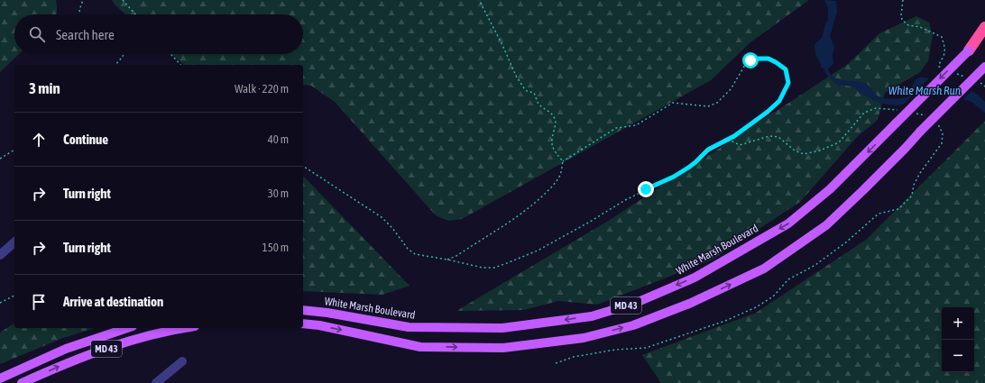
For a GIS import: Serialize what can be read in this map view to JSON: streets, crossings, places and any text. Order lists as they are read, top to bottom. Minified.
{"streets":{"main road":["White Marsh Boulevard","MD 43"]},"water":["White Marsh Run"],"page":{"search":"Search here","heading":["3 min","Walk · 220 m"],"list":[["Continue","40 m"],["Turn right","30 m"],["Turn right","150 m"],"Arrive at destination"],"map_buttons":["+","−"]}}
